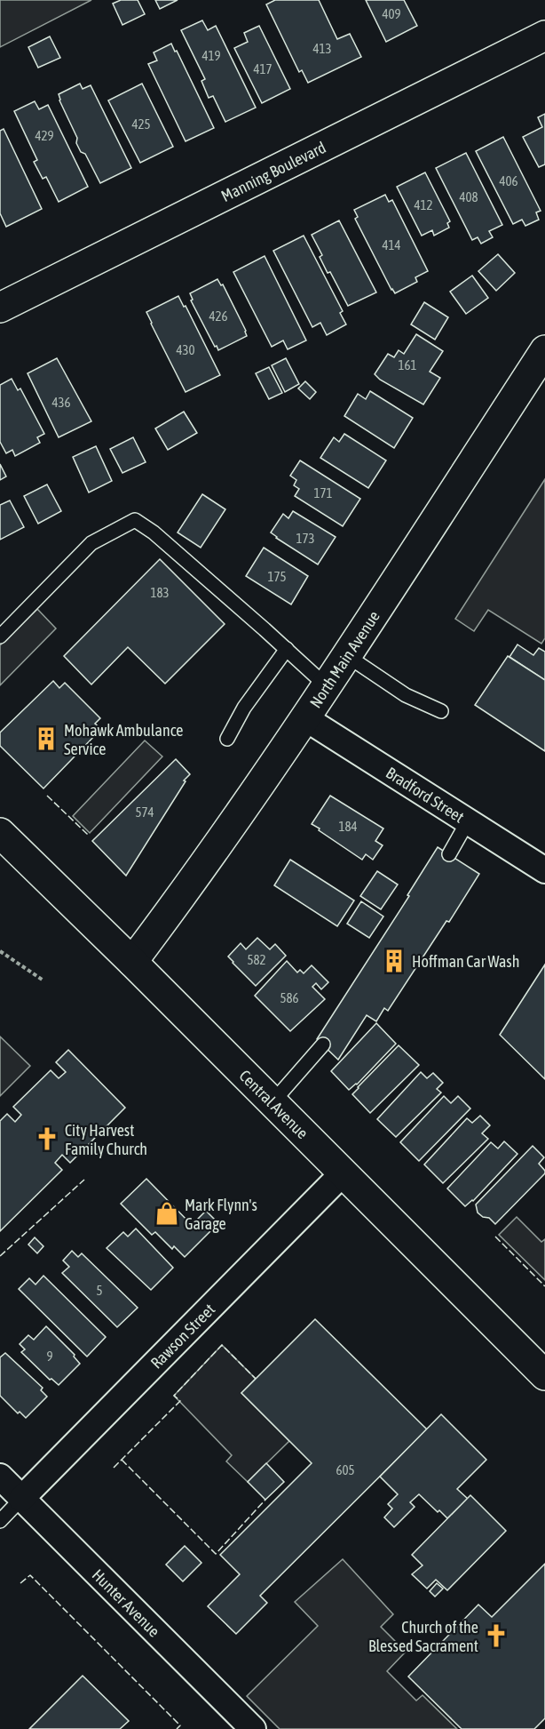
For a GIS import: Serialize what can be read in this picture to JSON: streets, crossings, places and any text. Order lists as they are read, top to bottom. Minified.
{"streets":{"street":["Manning Boulevard","North Main Avenue","Bradford Street","Central Avenue","Rawson Street","Hunter Avenue"]},"crossings":[["North Main Avenue","Bradford Street"],["North Main Avenue","Central Avenue"],["Central Avenue","Rawson Street"],["Rawson Street","Hunter Avenue"]],"places":{"building":["Mohawk Ambulance Service","Hoffman Car Wash"],"church":["City Harvest Family Church","Church of the Blessed Sacrament"],"shop":["Mark Flynn's Garage"]},"house_numbers":["409","413","419","417","425","429","406","408","412","414","426","430","161","436","171","173","175","183","574","184","582","586","5","9","605"]}
